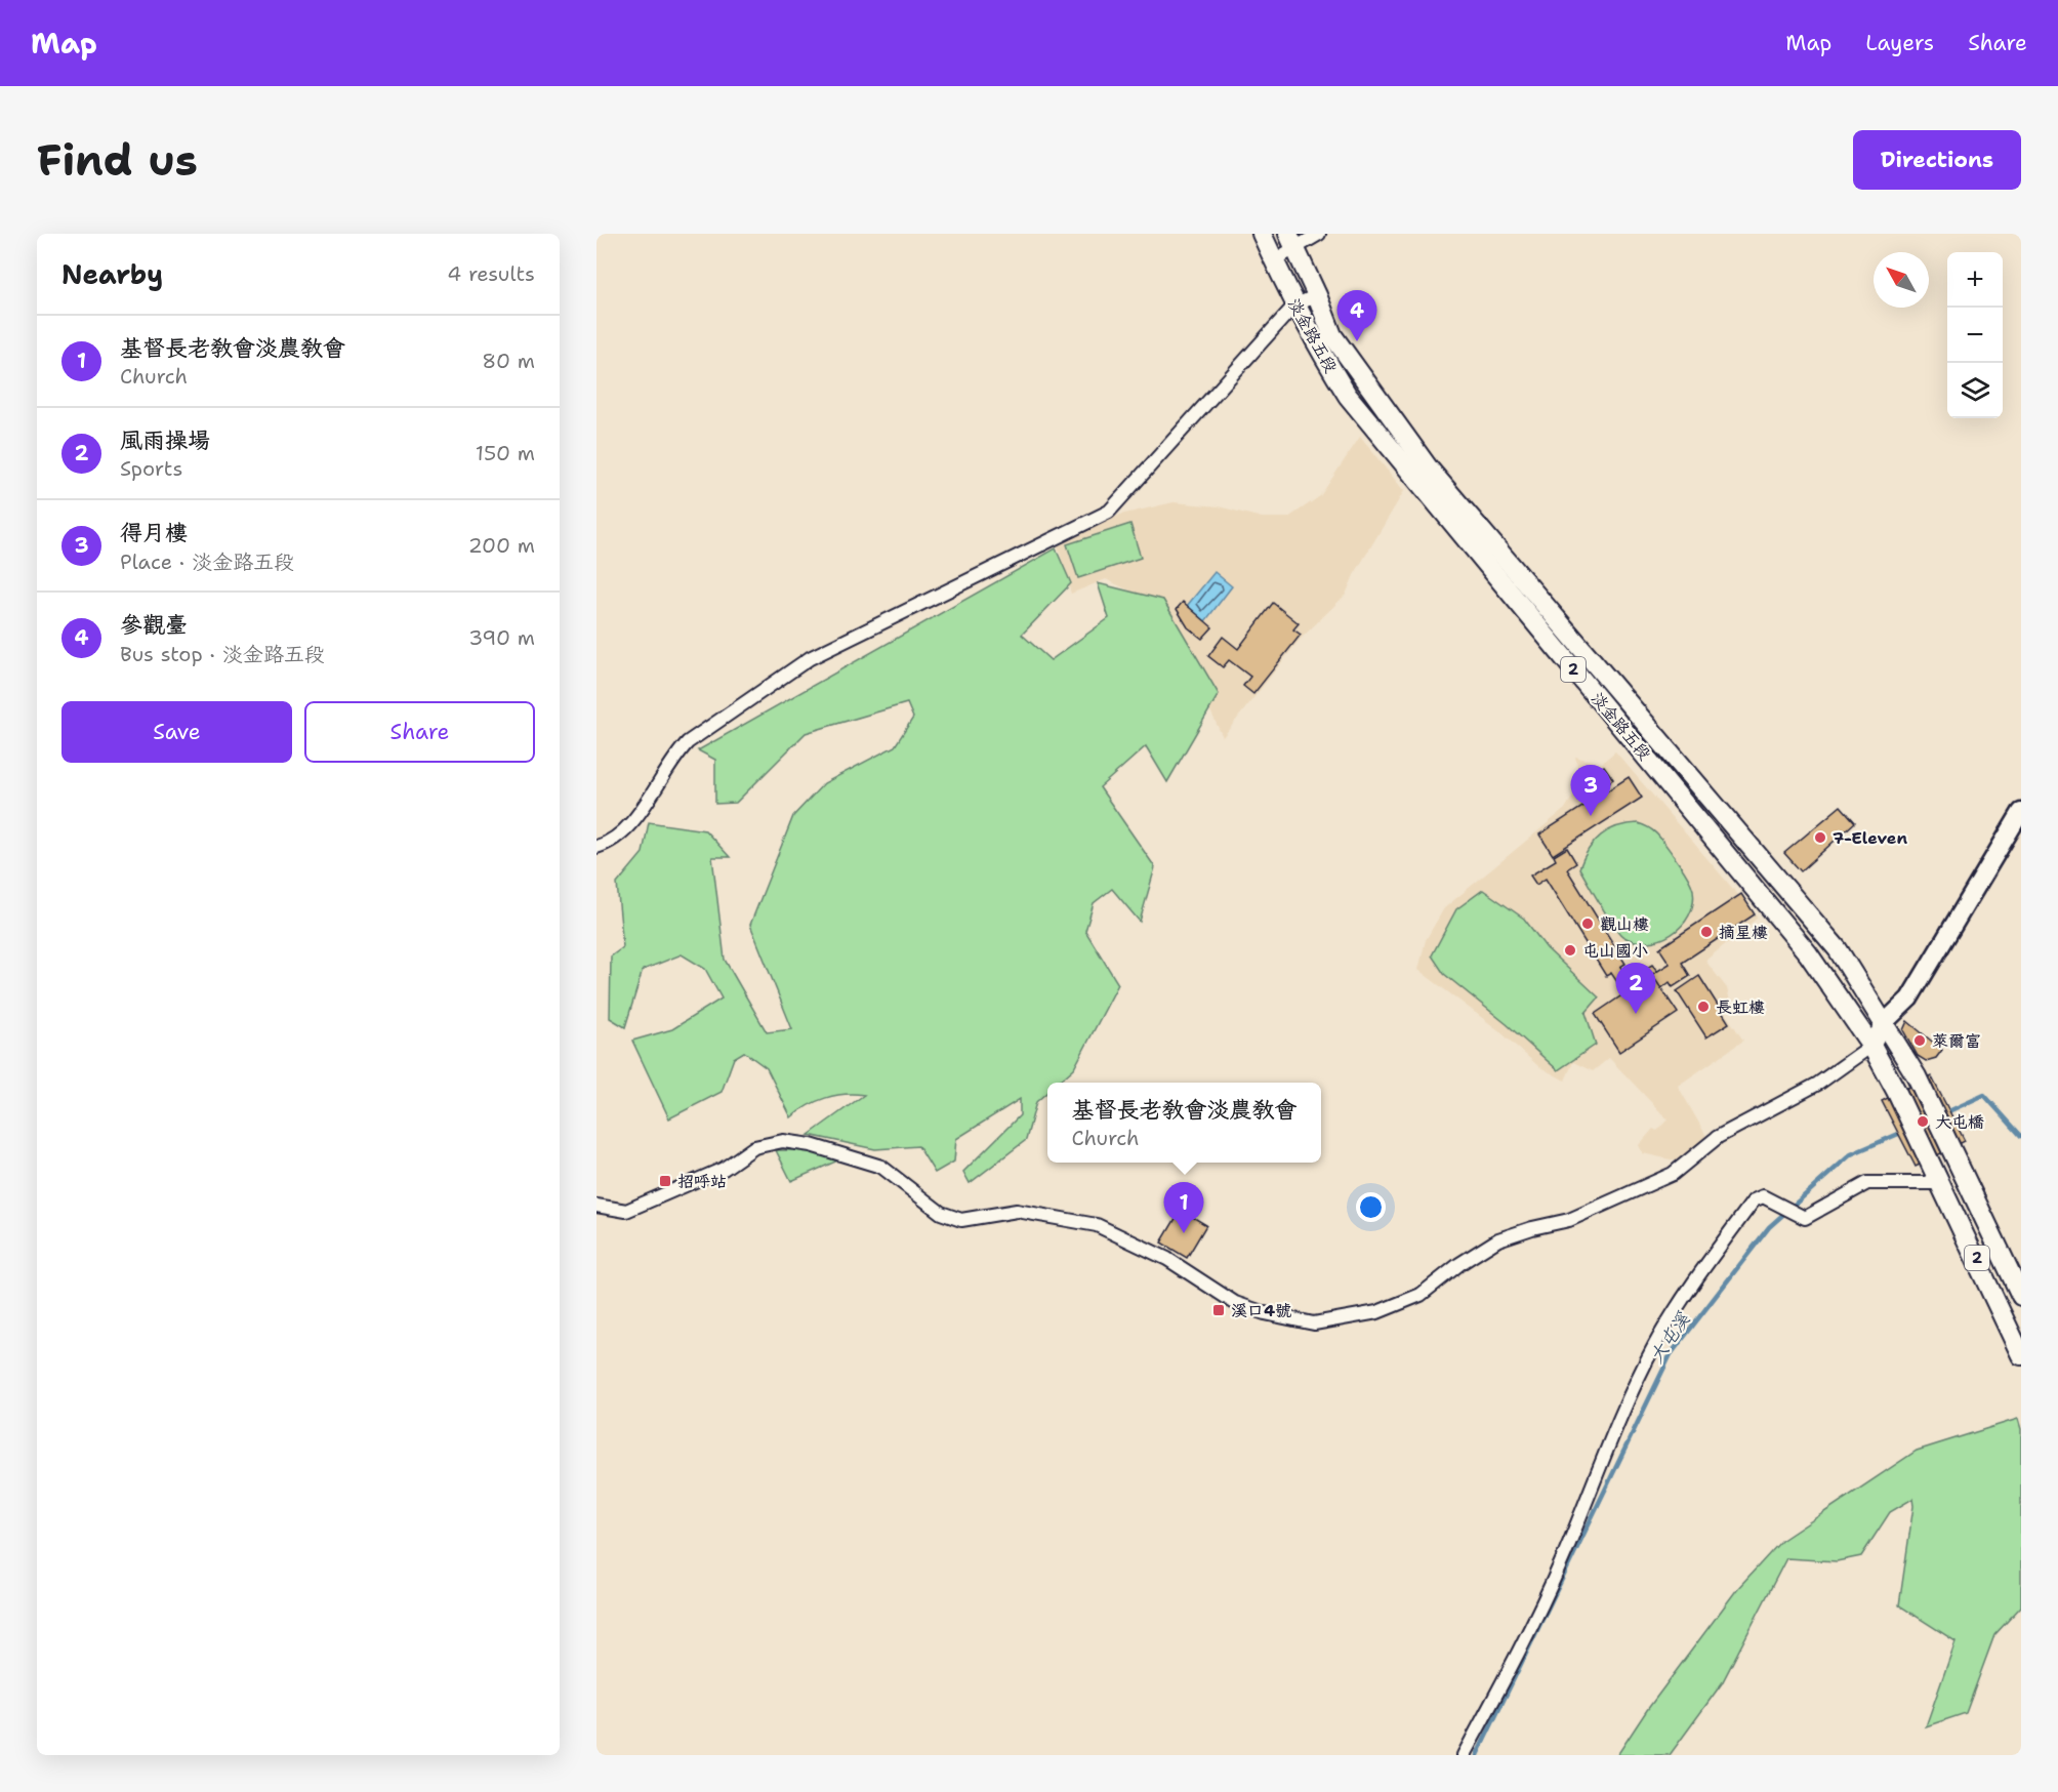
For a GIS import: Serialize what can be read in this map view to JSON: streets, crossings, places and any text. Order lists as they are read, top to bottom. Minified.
{"streets":{"main road":["淡金路五段","2"]},"crossings":[["淡金路五段","2"]],"water":["大屯溪"],"places":{"other":["7-Eleven","觀山樓","摘星樓","屯山國小","長虹樓","萊爾富","大屯橋"],"transit":["招呼站","溪口4號"]},"north":"top left","page":{"header":"Map","nav":["Map","Layers","Share"],"buttons":["Directions",["Save","Share"]],"title":"Find us","heading":["Nearby","4 results"],"map_buttons":["+","−"],"pins":["4","3","2","1"],"list":[{"mark":"1","name":"基督長老教會淡農教會","note":"Church","value":"80 m"},{"mark":"2","name":"風雨操場","note":"Sports","value":"150 m"},{"mark":"3","name":"得月樓","note":"Place · 淡金路五段","value":"200 m"},{"mark":"4","name":"參觀臺","note":"Bus stop · 淡金路五段","value":"390 m"}],"popup":["基督長老教會淡農教會","Church"]}}
